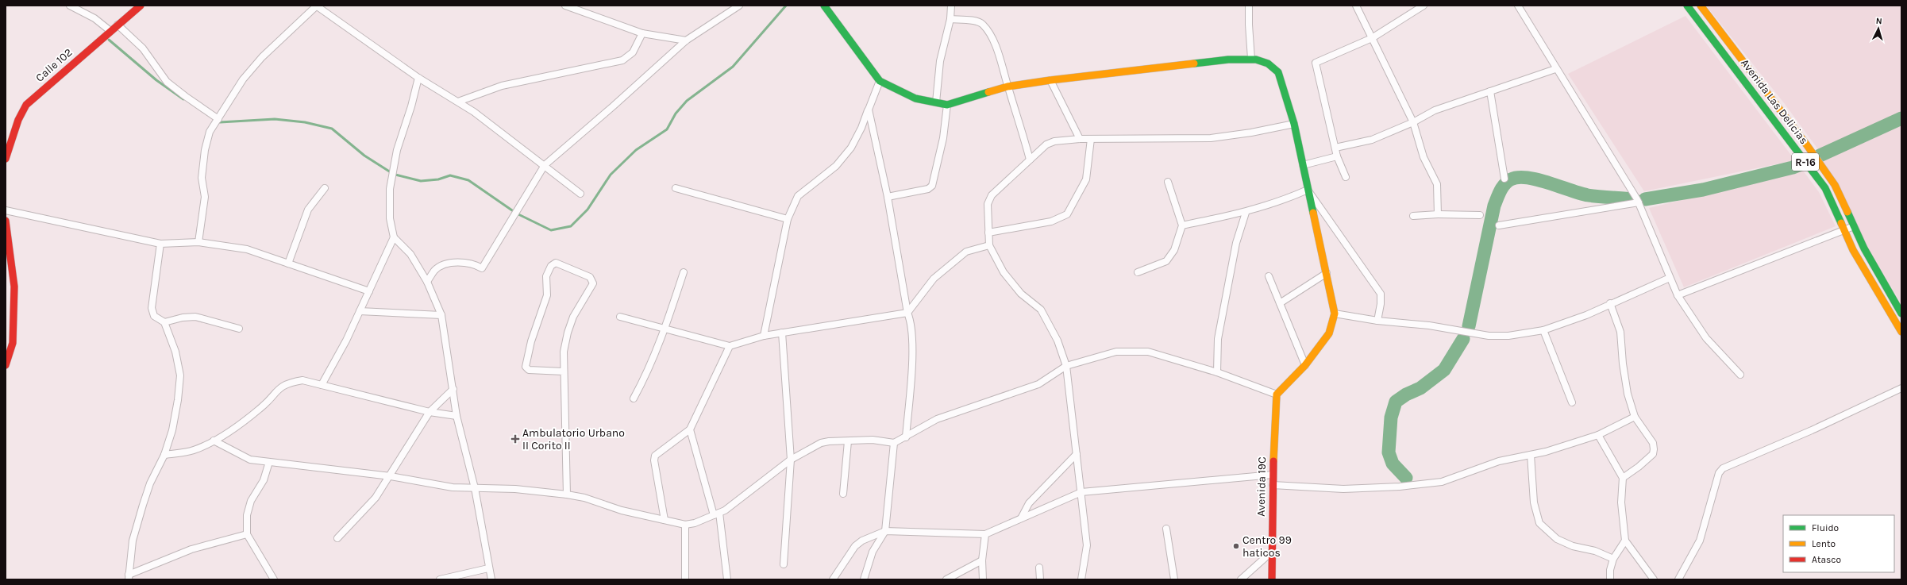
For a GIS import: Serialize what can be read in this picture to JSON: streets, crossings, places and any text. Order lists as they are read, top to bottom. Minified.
{"streets":{"main road":["Calle 102","Avenida Las Delicias","R-16","Avenida 19C"]},"places":{"health":["Ambulatorio Urbano II Corito II"],"other":["Centro 99 haticos"]},"legend":["Fluido","Lento","Atasco"],"north":"top"}
